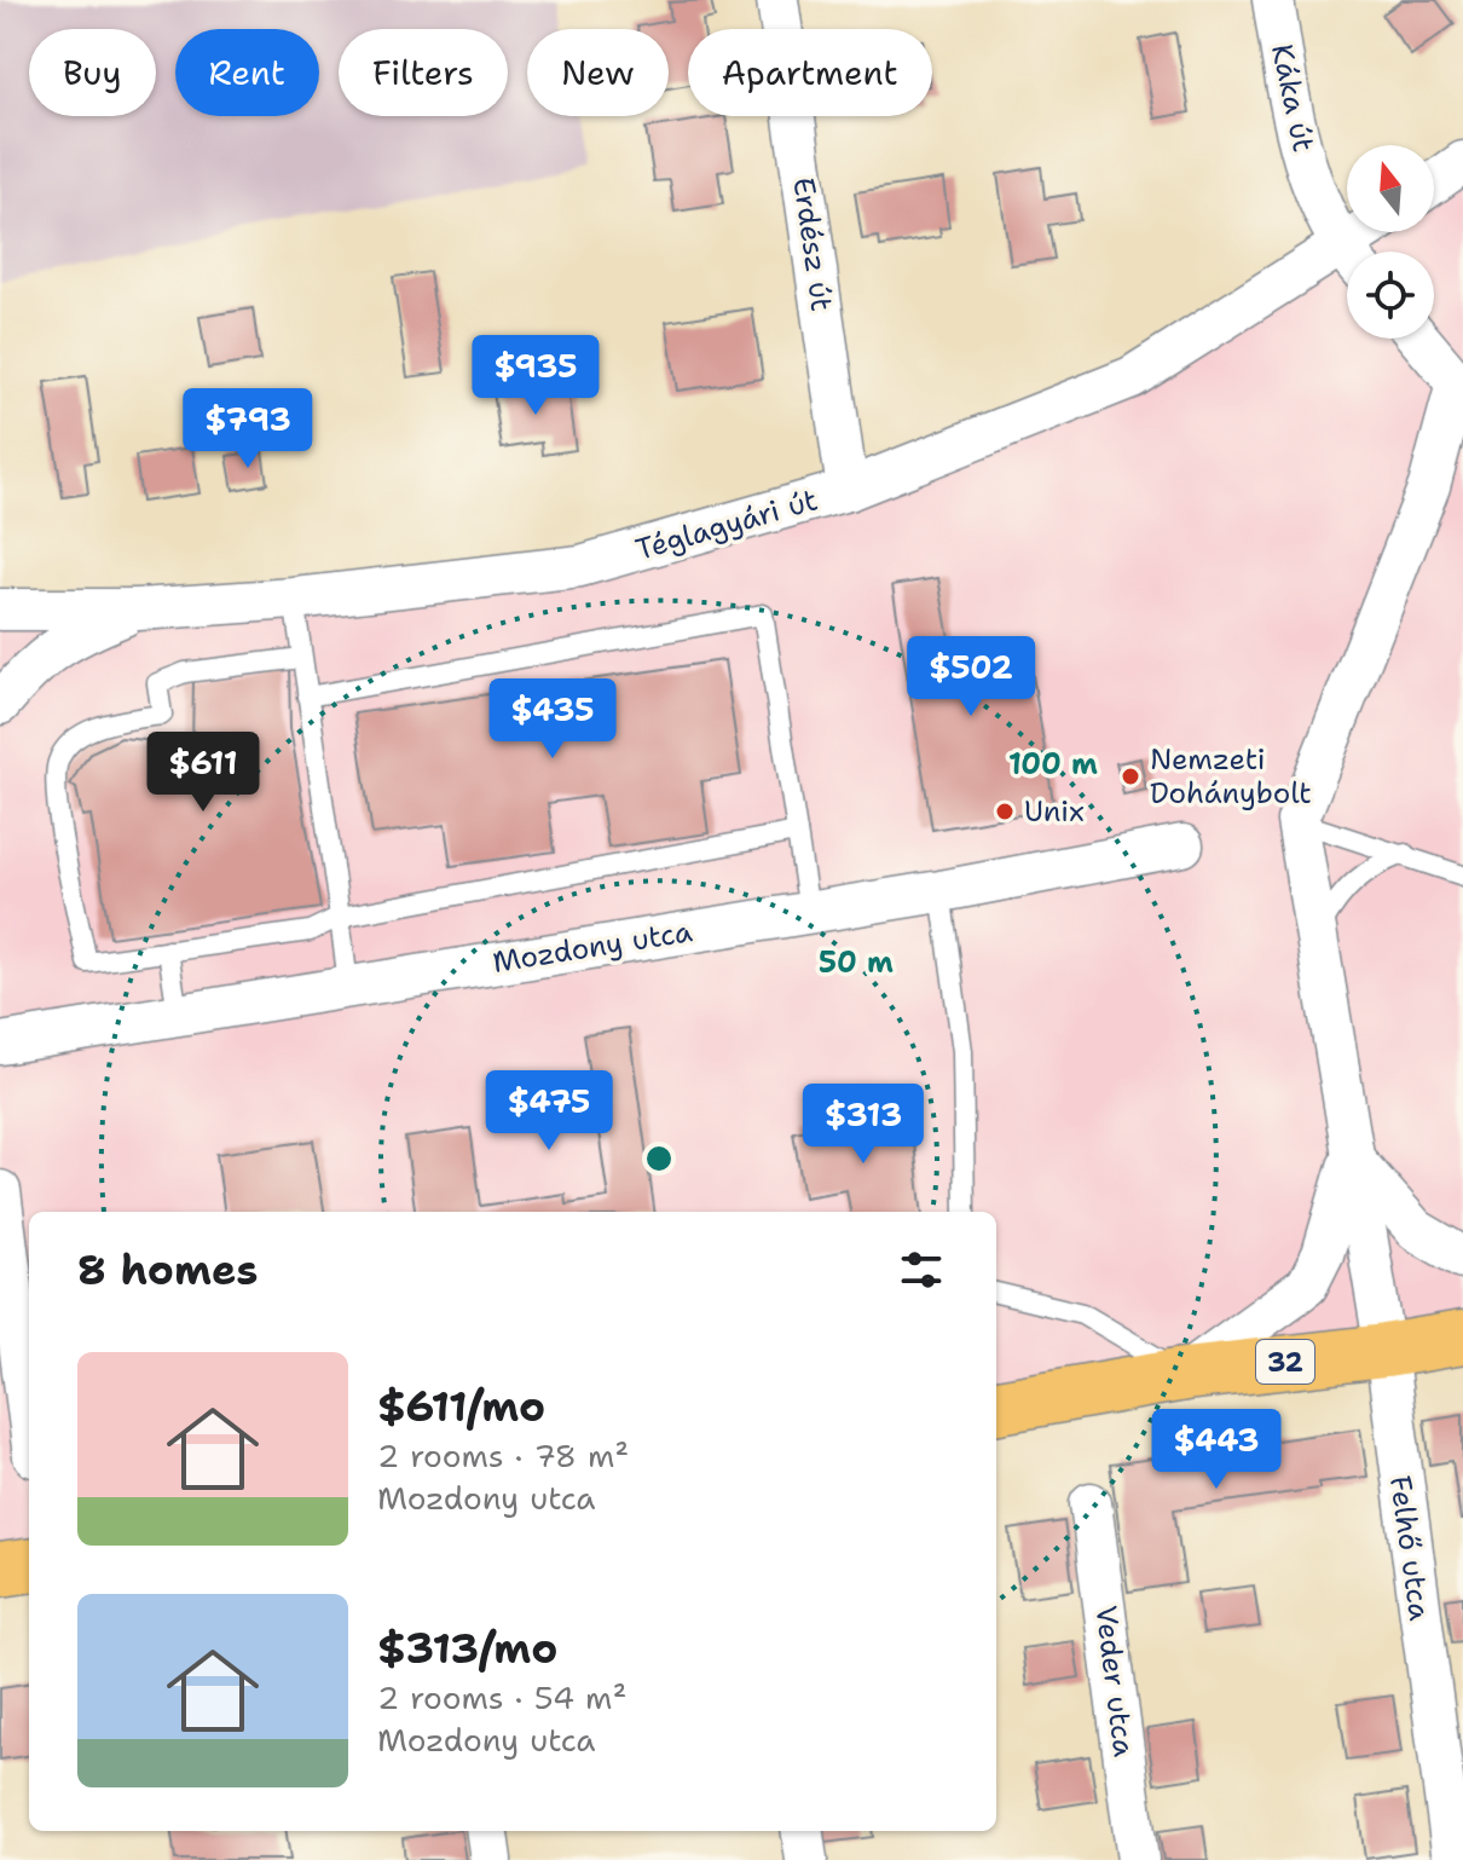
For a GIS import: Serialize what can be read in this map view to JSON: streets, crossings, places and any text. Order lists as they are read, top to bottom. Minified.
{"streets":{"main road":["32"],"street":["Káka út","Erdész út","Téglagyári út","Mozdony utca","Felhő utca","Veder utca"]},"crossings":[["Erdész út","Téglagyári út"],["32","Felhő utca"]],"places":["Nemzeti Dohánybolt","Unix"],"north":"top","page":{"chip":["Buy","Rent","Filters","New","Apartment"],"price":["$935","$793","$502","$435","$611","$475","$313","$443"],"heading":"8 homes","list":[{"name":"$611/mo","note":"2 rooms · 78 m² · Mozdony utca"},{"name":"$313/mo","note":"2 rooms · 54 m² · Mozdony utca"}]},"rings":["100 m","50 m"]}
